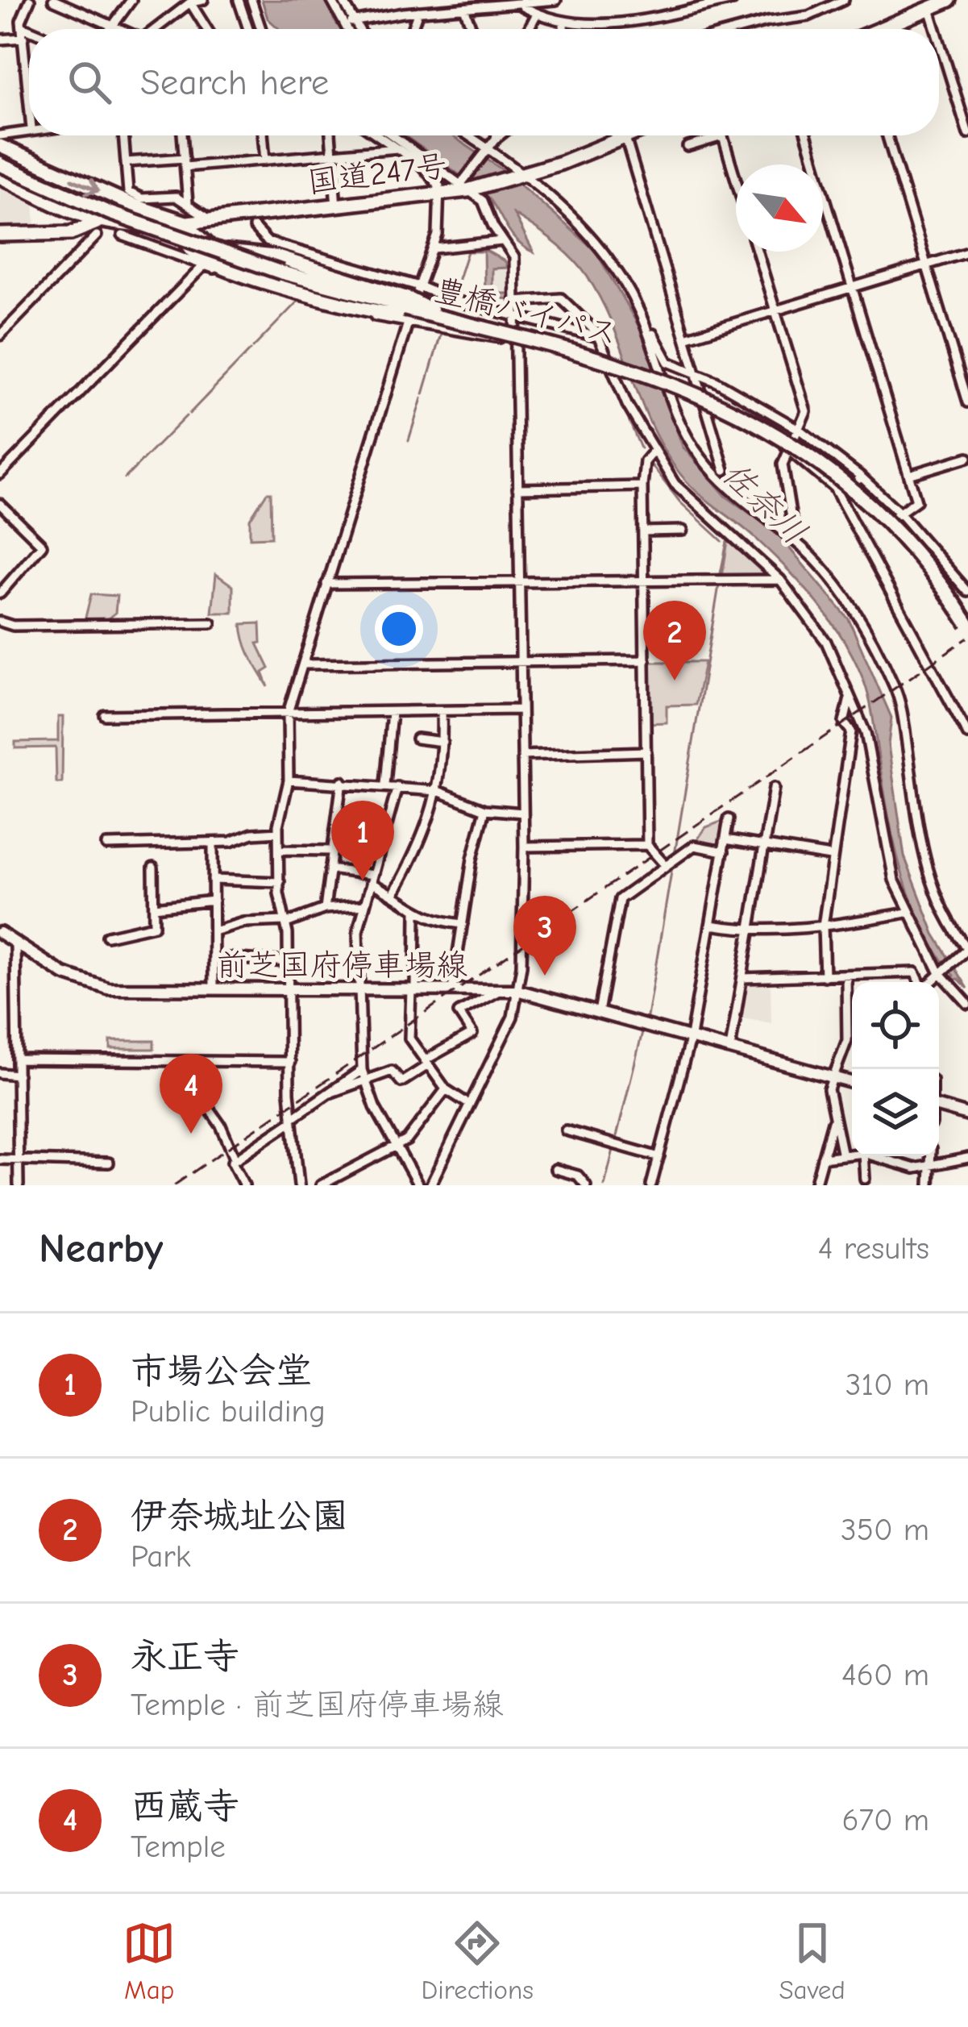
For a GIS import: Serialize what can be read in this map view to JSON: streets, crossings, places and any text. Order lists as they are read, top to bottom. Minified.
{"streets":{"highway":["国道247号","豊橋バイパス"],"main road":["前芝国府停車場線"]},"water":["佐奈川"],"north":"bottom right","page":{"search":"Search here","pins":["2","1","3","4"],"heading":["Nearby","4 results"],"list":[{"mark":"1","name":"市場公会堂","note":"Public building","value":"310 m"},{"mark":"2","name":"伊奈城址公園","note":"Park","value":"350 m"},{"mark":"3","name":"永正寺","note":"Temple · 前芝国府停車場線","value":"460 m"},{"mark":"4","name":"西蔵寺","note":"Temple","value":"670 m"}],"nav":["Map","Directions","Saved"]}}
